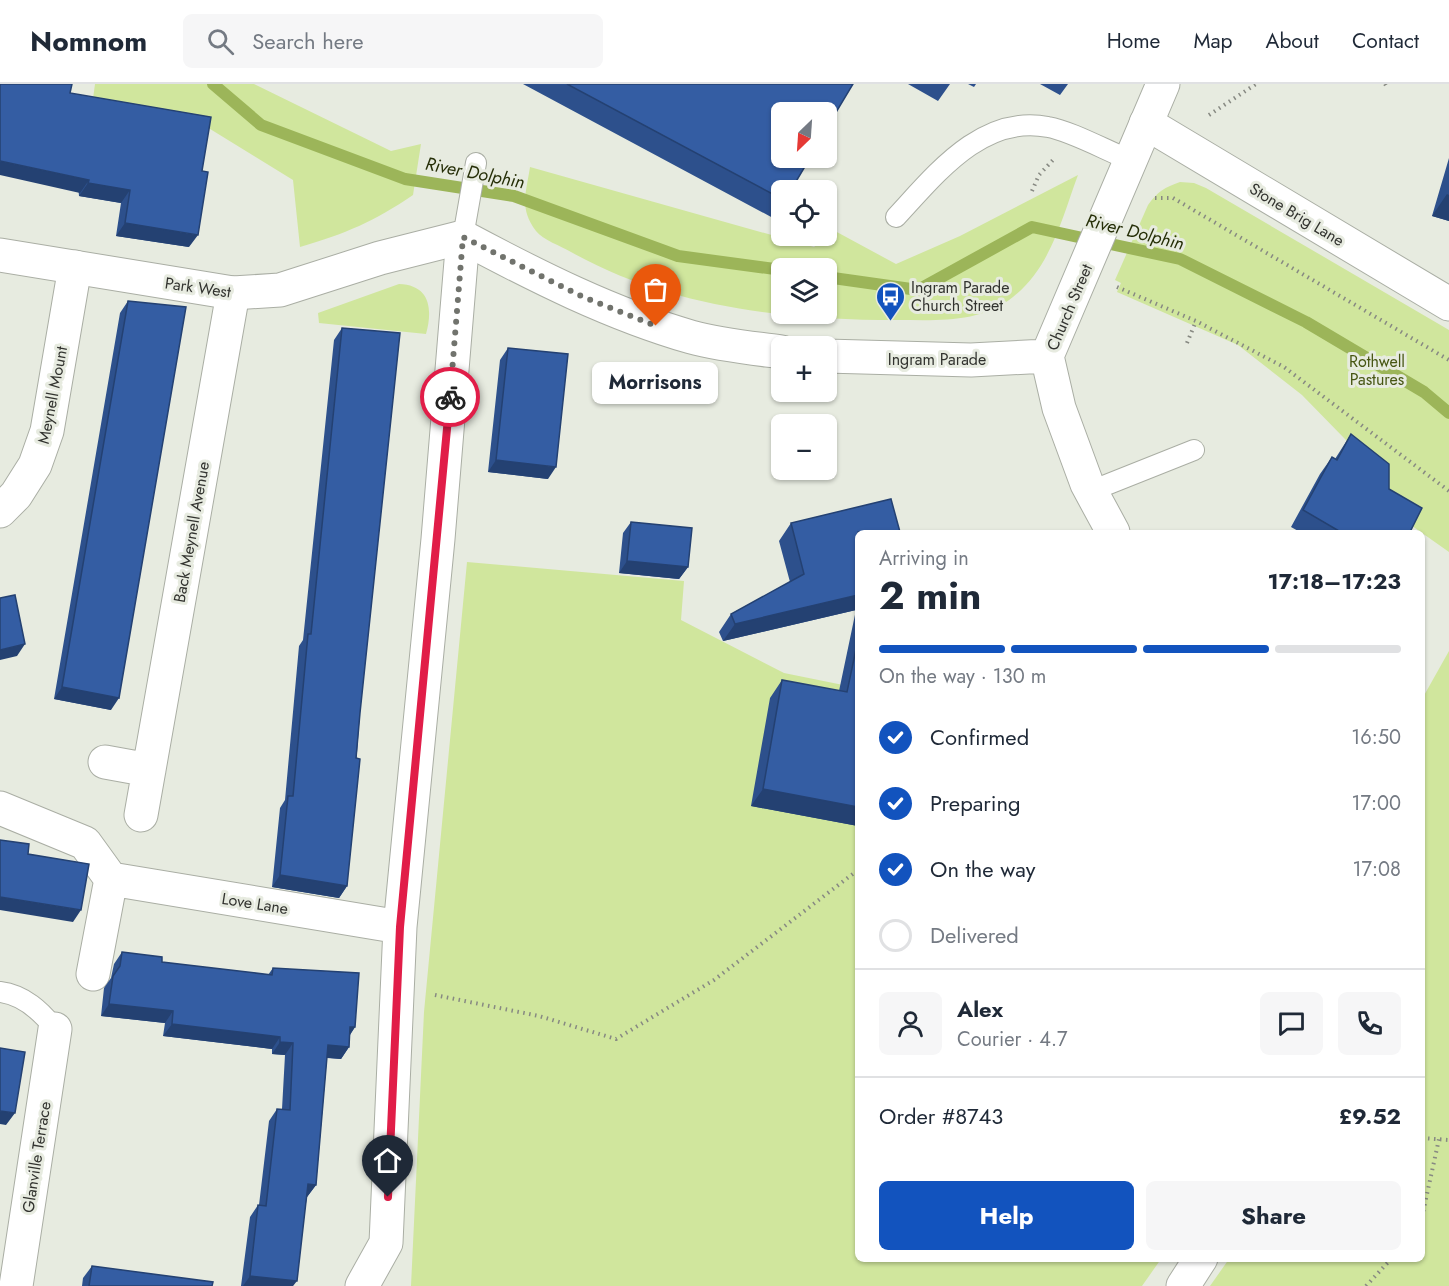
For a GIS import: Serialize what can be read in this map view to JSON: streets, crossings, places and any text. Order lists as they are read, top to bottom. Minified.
{"streets":{"street":["Stone Brig Lane","Park West","Church Street","Ingram Parade","Meynell Mount","Back Meynell Avenue","Love Lane","Glanville Terrace"]},"crossings":[["Stone Brig Lane","Church Street"],["Park West","Meynell Mount"],["Park West","Back Meynell Avenue"],["Church Street","Ingram Parade"]],"water":["River Dolphin"],"parks":["Rothwell Pastures"],"places":{"bus stop":["Ingram Parade Church Street"],"other":["Morrisons"]},"north":"bottom left","page":{"header":"Nomnom","search":"Search here","nav":["Home","Map","About","Contact"],"map_buttons":["+","−"],"bubble":"Morrisons","heading":["2 min","Arriving in","17:18–17:23"],"panel":["Alex","Courier · 4.7","Order #8743","£9.52"],"bar":"On the way · 130 m","list":[["Confirmed","16:50"],["Preparing","17:00"],["On the way","17:08"],"Delivered"],"buttons":["Help","Share"]}}
